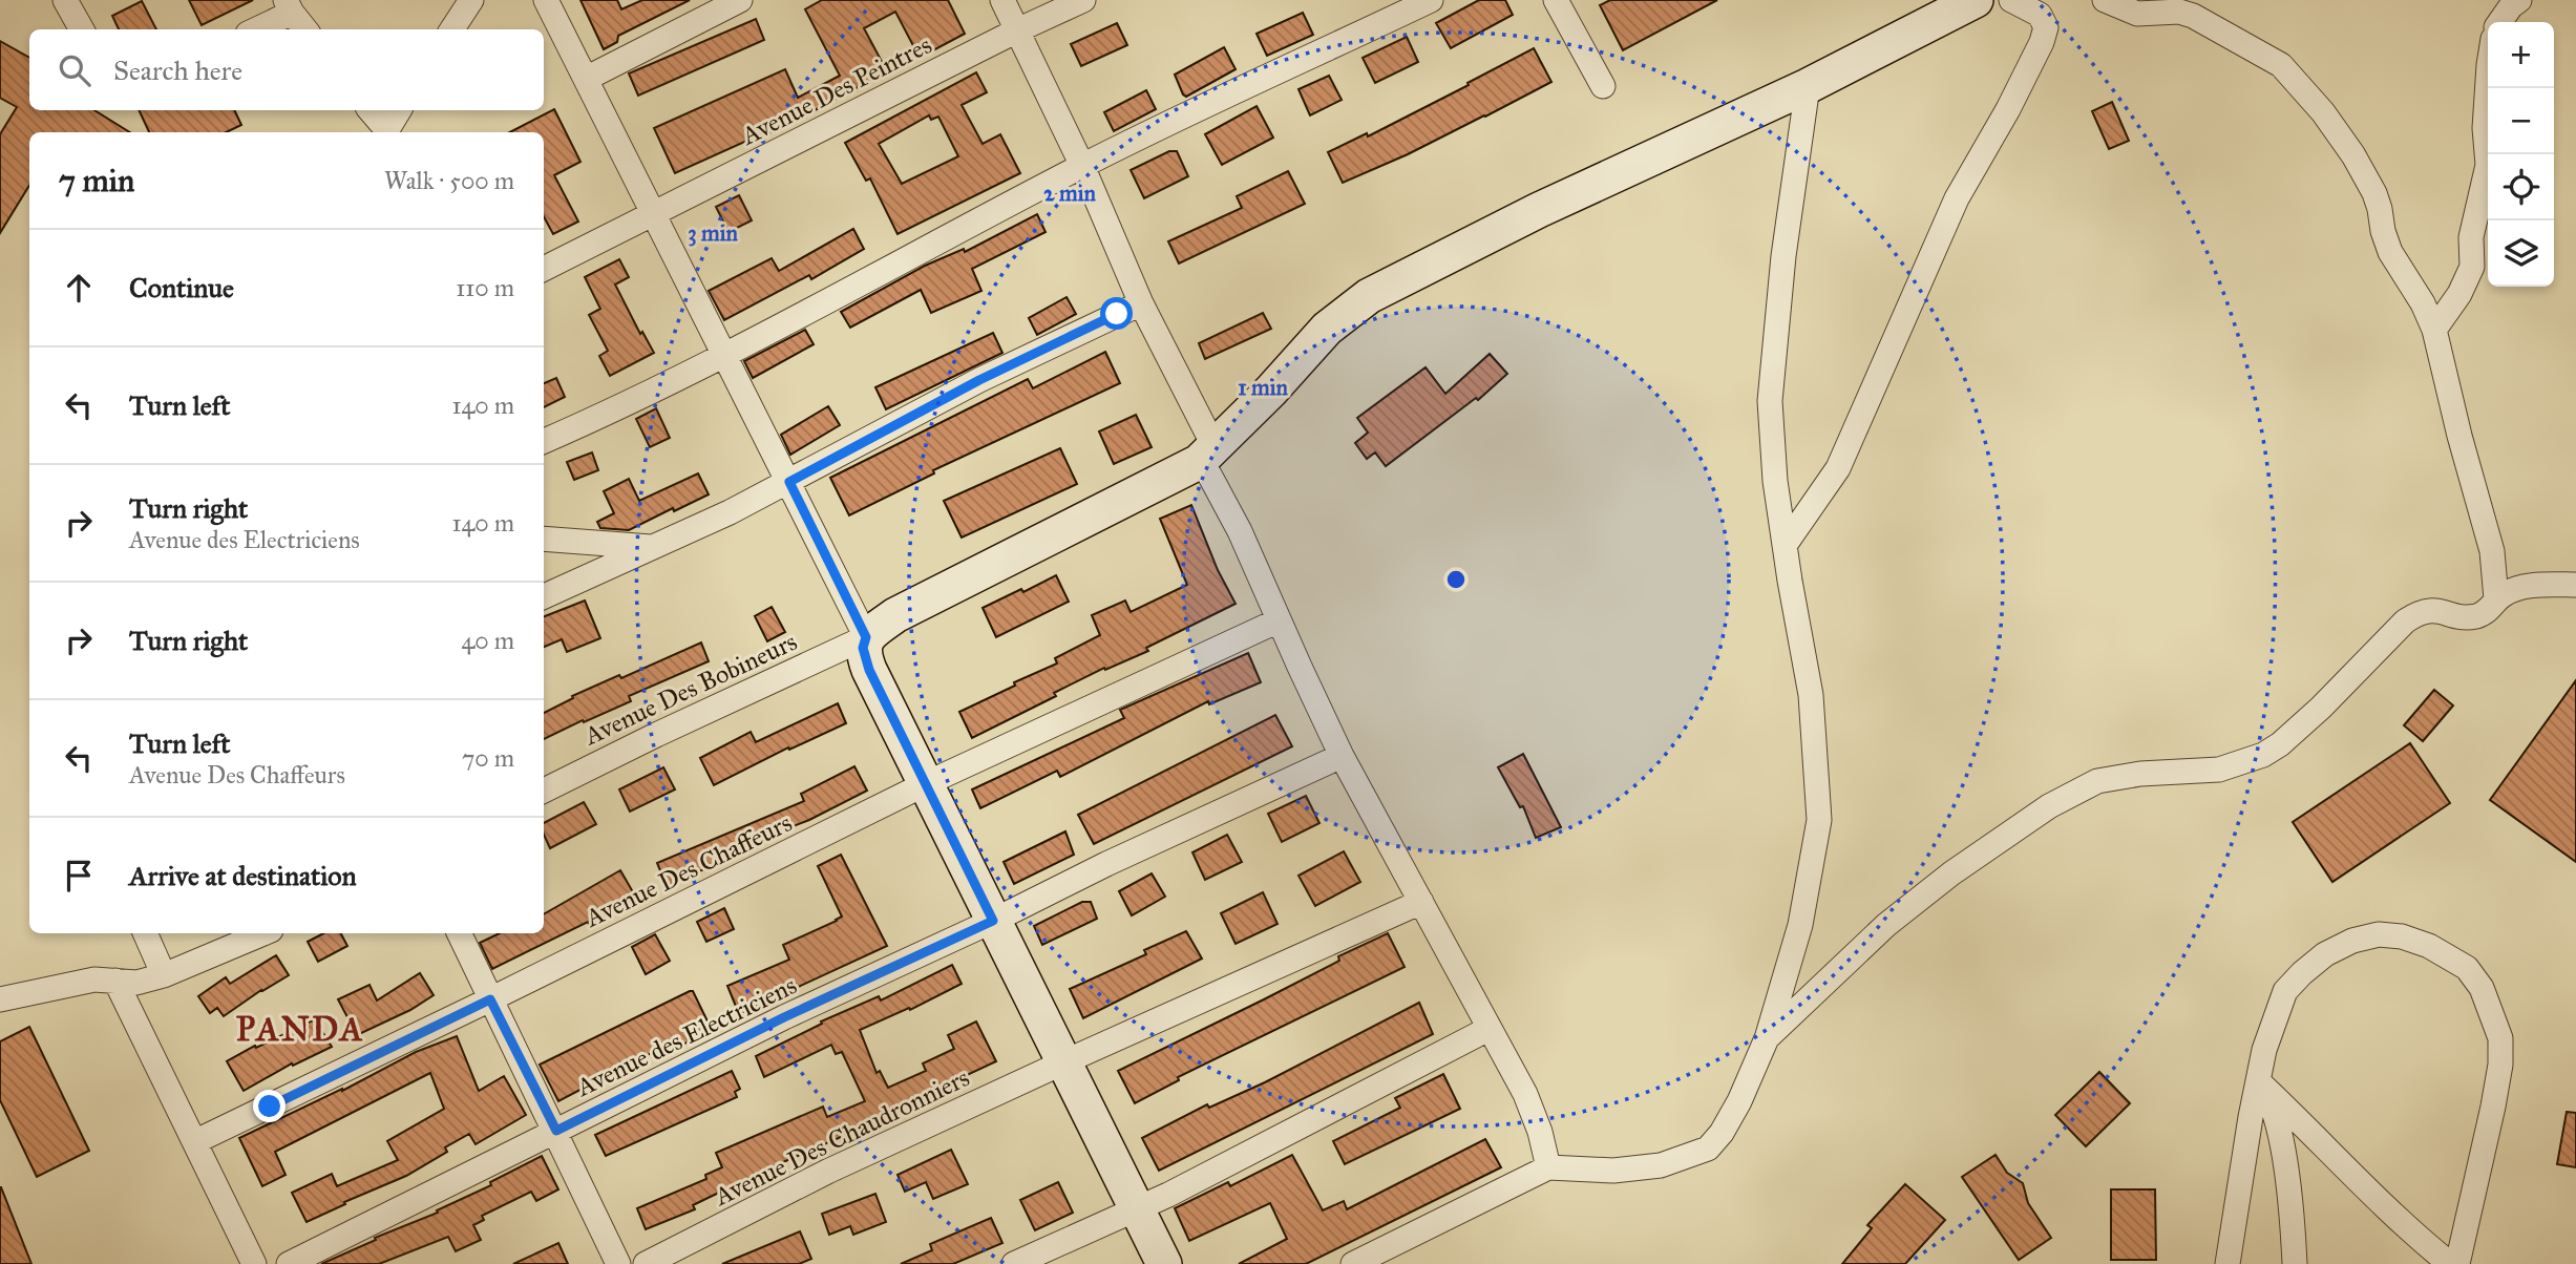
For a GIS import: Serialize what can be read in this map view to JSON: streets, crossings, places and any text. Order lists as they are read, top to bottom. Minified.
{"streets":{"street":["Avenue Des Peintres","Avenue Des Bobineurs","Avenue Des Chaffeurs","Avenue des Electriciens","Avenue Des Chaudronniers"]},"districts":["PANDA"],"page":{"map_buttons":["+","−"],"search":"Search here","heading":["7 min","Walk · 500 m"],"list":[["Continue","110 m"],["Turn left","140 m"],["Turn right","Avenue des Electriciens","140 m"],["Turn right","40 m"],["Turn left","Avenue Des Chaffeurs","70 m"],"Arrive at destination"]},"rings":["2 min","3 min","1 min"]}
